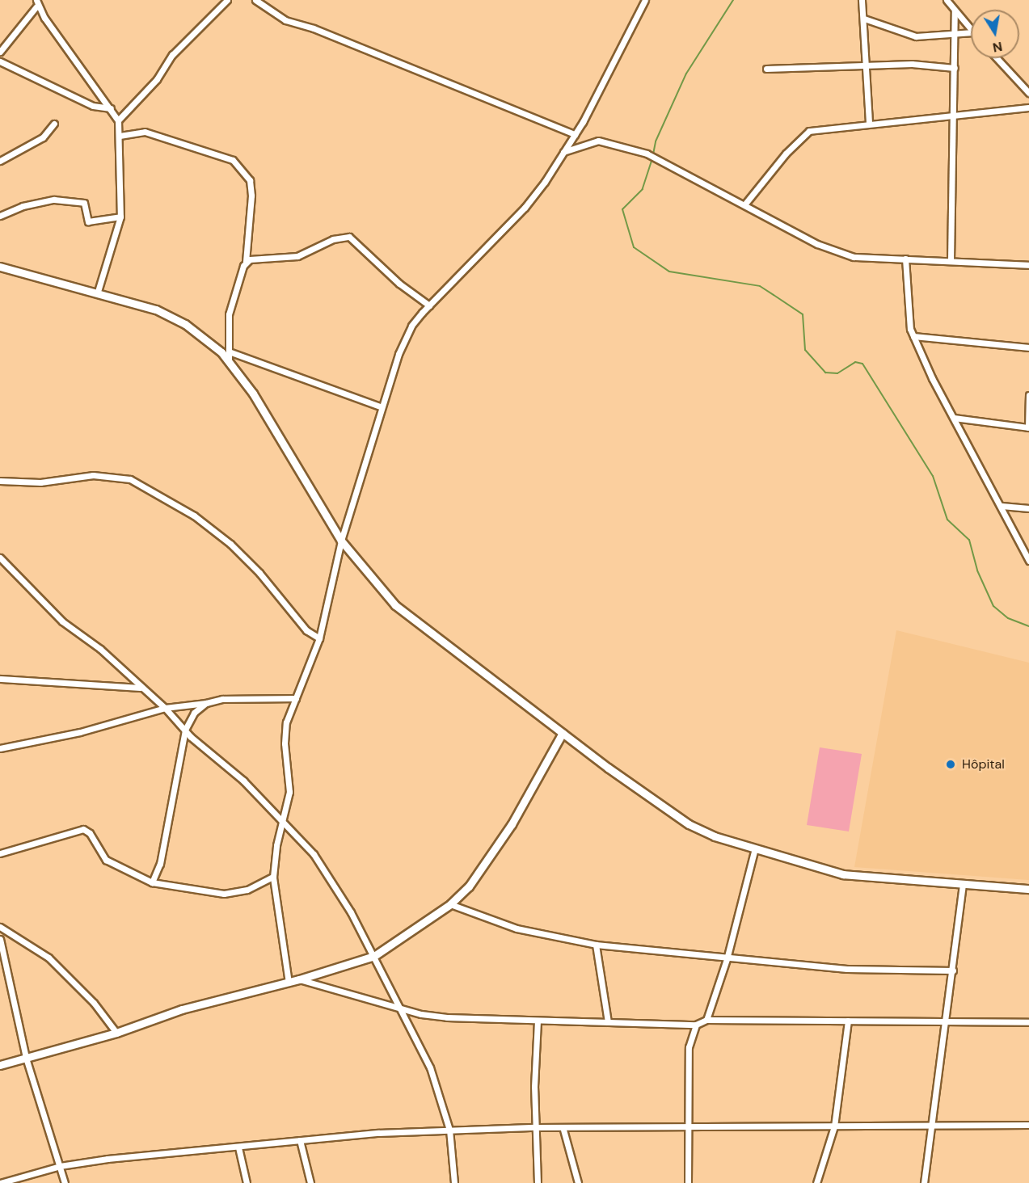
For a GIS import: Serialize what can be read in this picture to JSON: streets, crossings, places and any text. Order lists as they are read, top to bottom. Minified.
{"places":["Hôpital"],"north":"bottom"}
